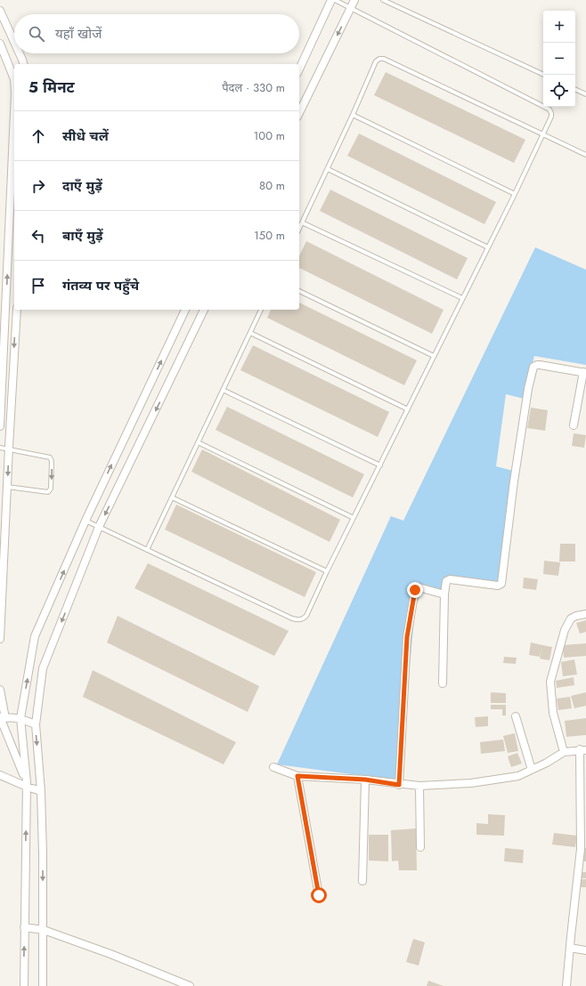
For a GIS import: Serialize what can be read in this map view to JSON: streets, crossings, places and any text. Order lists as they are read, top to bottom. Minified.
{"page":{"map_buttons":["+","−"],"search":"यहाँ खोजें","heading":["5 मिनट","पैदल · 330 m"],"list":[["सीधे चलें","100 m"],["दाएँ मुड़ें","80 m"],["बाएँ मुड़ें","150 m"],"गंतव्य पर पहुँचे"]}}
